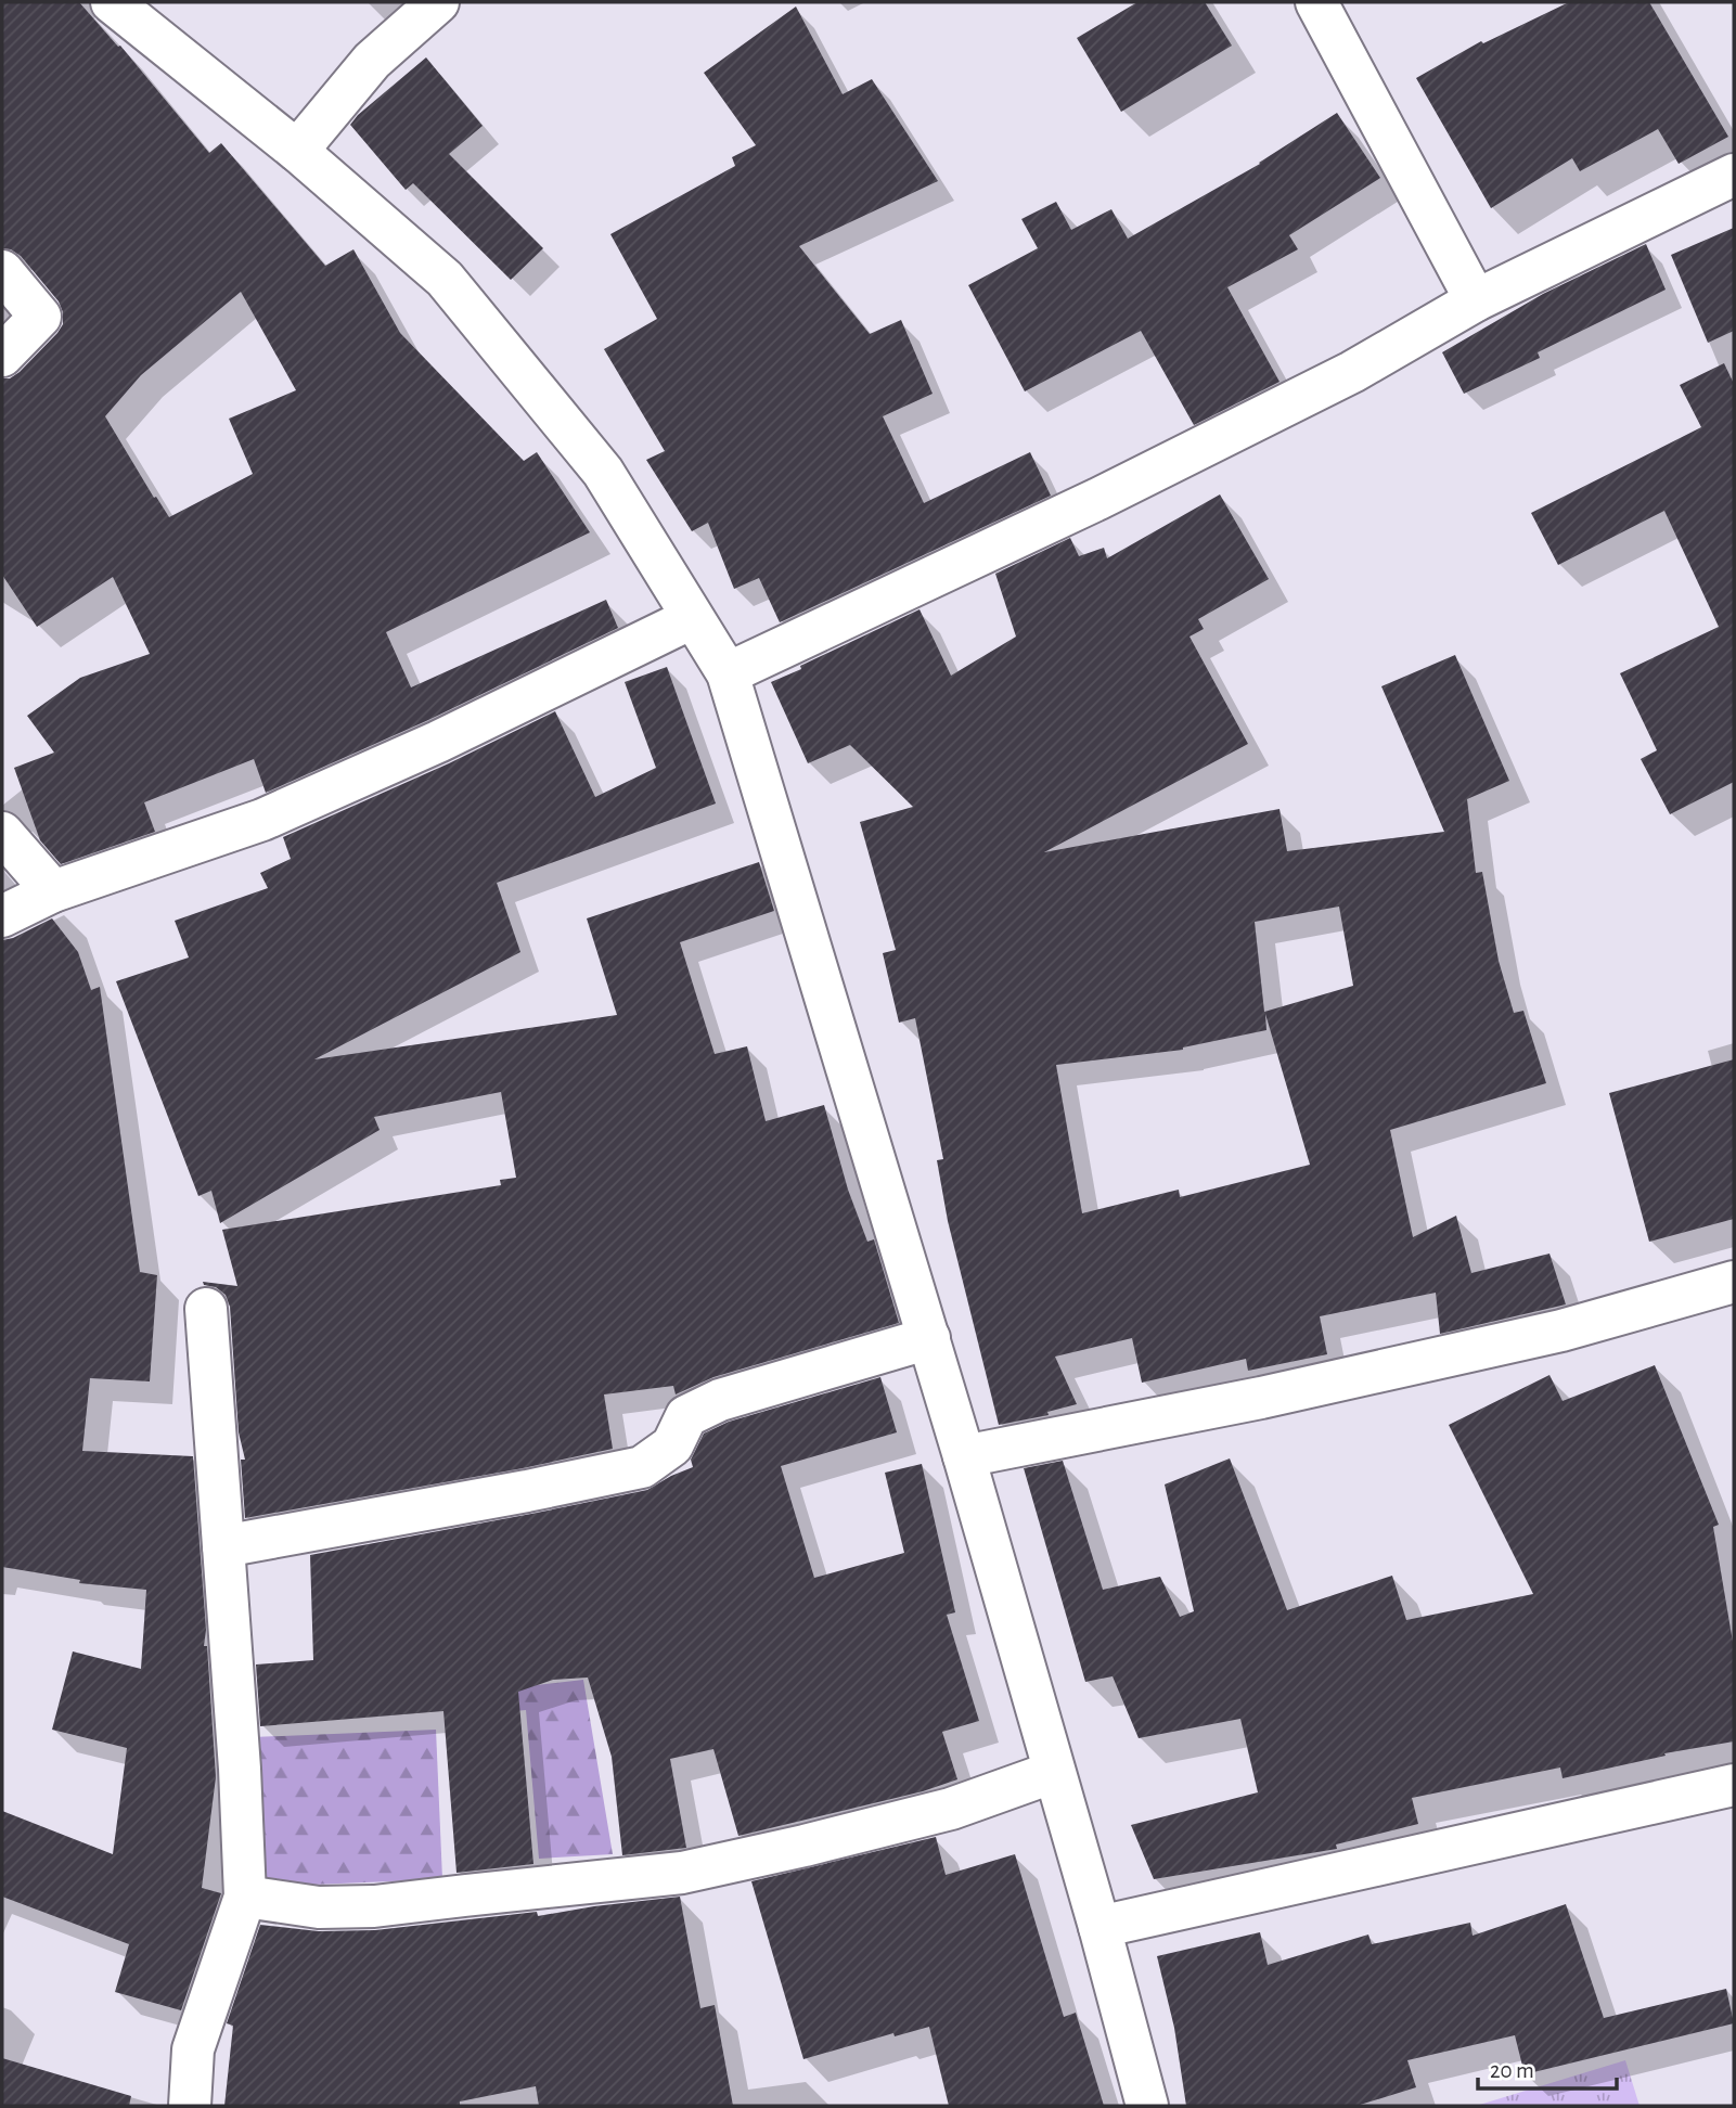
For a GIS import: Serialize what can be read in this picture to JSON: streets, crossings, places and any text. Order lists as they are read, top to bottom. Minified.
{"scale_bar":"20 m"}
